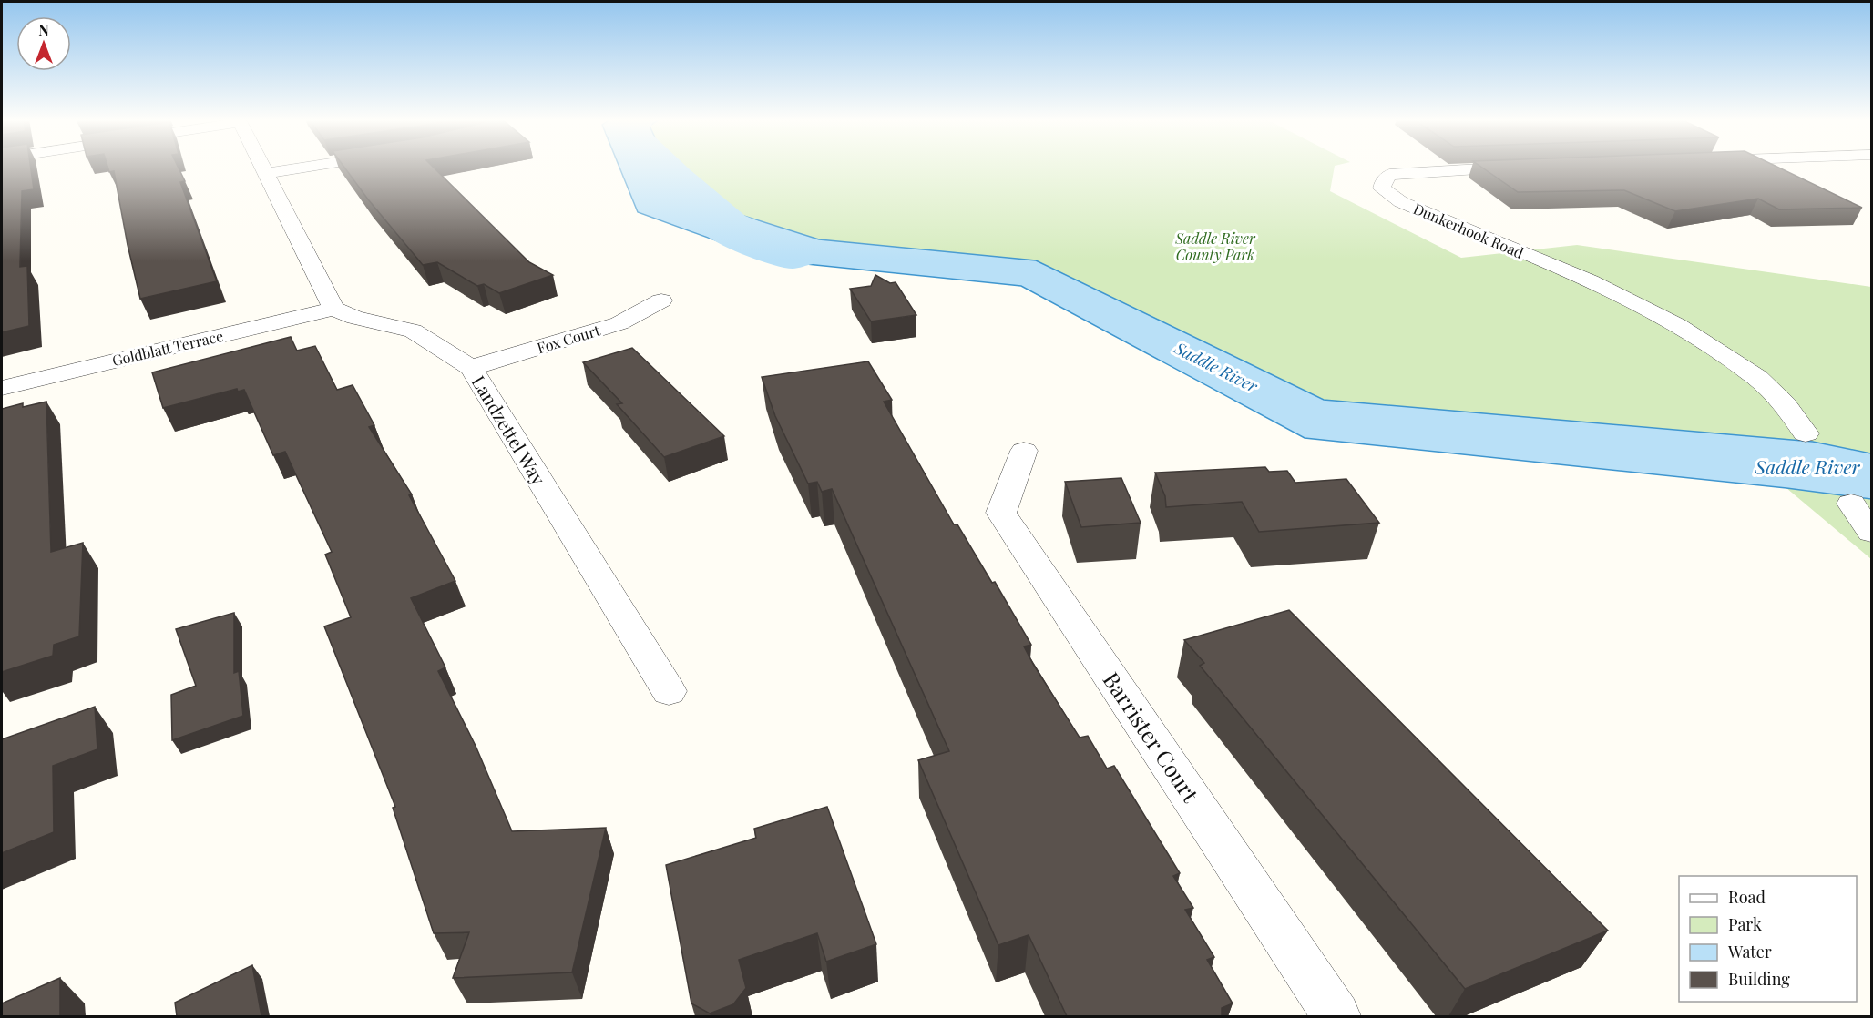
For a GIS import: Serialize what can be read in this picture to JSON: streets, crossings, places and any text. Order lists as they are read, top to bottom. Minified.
{"streets":{"street":["Dunkerhook Road","Fox Court","Goldblatt Terrace","Landzettel Way","Barrister Court"]},"crossings":[["Fox Court","Landzettel Way"],["Goldblatt Terrace","Landzettel Way"]],"water":["Saddle River"],"parks":["Saddle River County Park"],"legend":["Road","Park","Water","Building"],"north":"top"}
